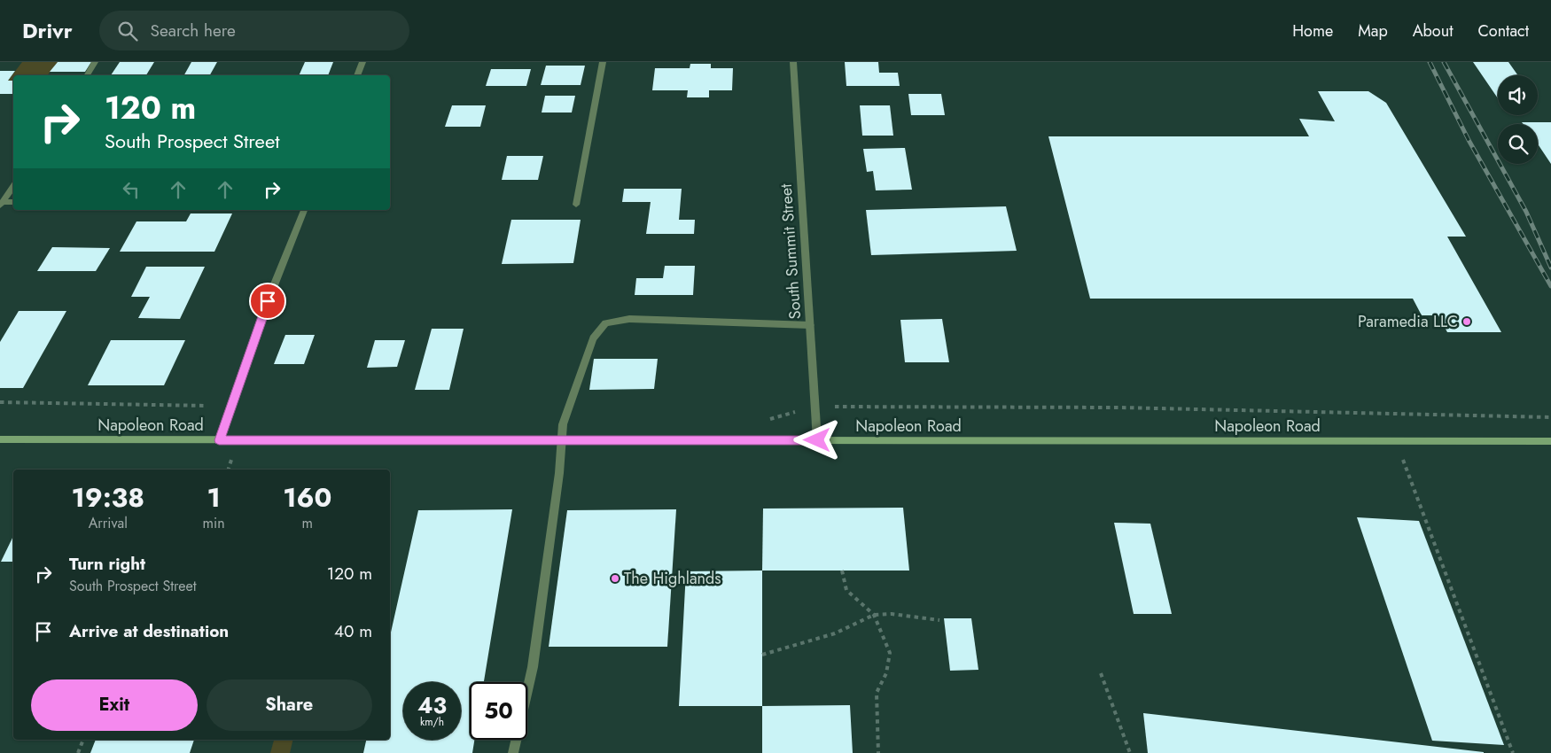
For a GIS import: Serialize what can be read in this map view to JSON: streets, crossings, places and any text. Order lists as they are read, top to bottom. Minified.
{"streets":{"main road":["Napoleon Road"],"street":["South Summit Street"]},"crossings":[["South Summit Street","Napoleon Road"]],"places":["Paramedia LLC","The Highlands"],"page":{"header":"Drivr","search":"Search here","nav":["Home","Map","About","Contact"],"turn":["120 m","South Prospect Street"],"eta":["19:38","Arrival","1","min","160","m"],"list":[{"name":"Turn right","note":"South Prospect Street","value":"120 m"},{"name":"Arrive at destination","value":"40 m"}],"buttons":["Exit","Share"],"speed":"43 km/h","limit":"50"}}
